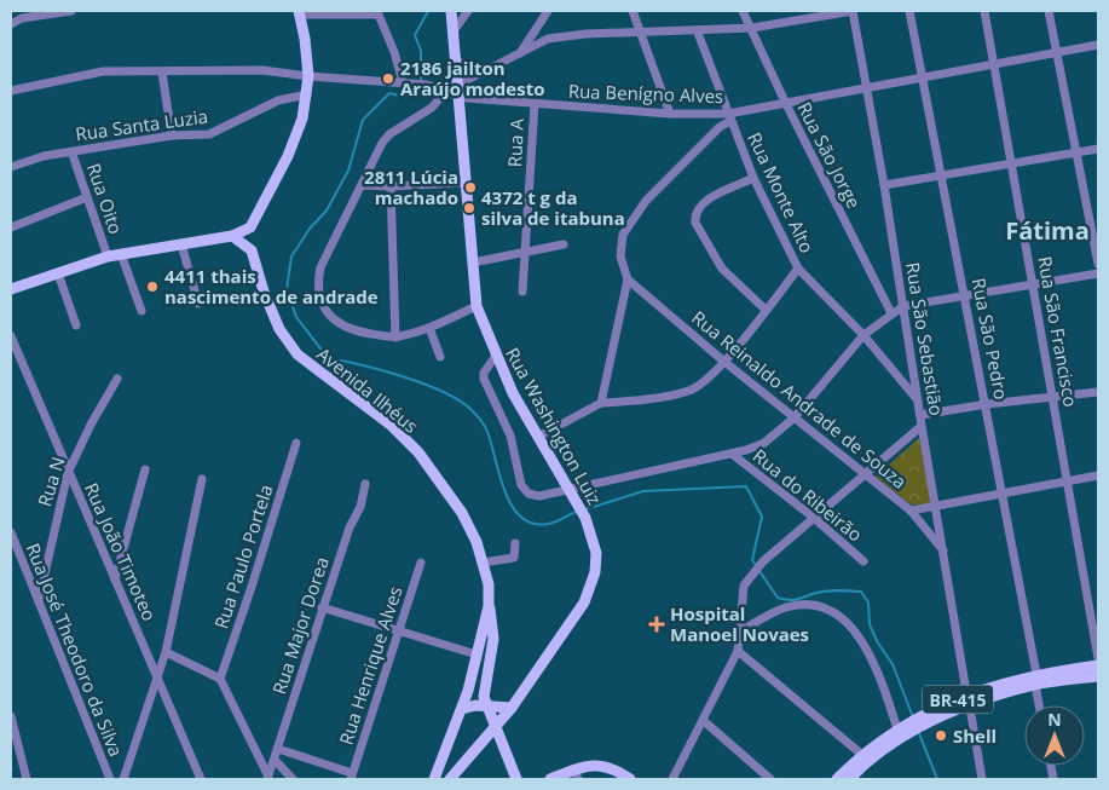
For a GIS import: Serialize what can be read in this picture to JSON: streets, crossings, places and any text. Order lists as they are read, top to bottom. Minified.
{"streets":{"main road":["Avenida Ilhéus","Rua Washington Luiz","BR-415"],"street":["Rua Benígno Alves","Rua Santa Luzia","Rua A","Rua São Jorge","Rua Monte Alto","Rua Oito","Rua São Francisco","Rua São Sebastião","Rua São Pedro","Rua Reinaldo Andrade de Souza","Rua N","Rua do Ribeirão","Rua João Timoteo","Rua Paulo Portela","Rua Major Dorea","Rua José Theodoro da Silva","Rua Henrique Alves"]},"crossings":[["Rua Benígno Alves","Rua A"],["Rua Benígno Alves","Rua São Jorge"],["Rua Benígno Alves","Rua Monte Alto"],["Rua Benígno Alves","Rua São Francisco"],["Rua Benígno Alves","Rua São Sebastião"],["Rua Benígno Alves","Rua São Pedro"],["Rua Benígno Alves","Rua Washington Luiz"],["Rua Santa Luzia","Rua Oito"],["Rua Monte Alto","Rua São Sebastião"],["Rua São Sebastião","Rua Reinaldo Andrade de Souza"],["Rua São Sebastião","Rua do Ribeirão"],["Rua São Pedro","BR-415"],["Rua N","Rua João Timoteo"],["Rua N","Rua José Theodoro da Silva"]],"districts":["Fátima"],"places":{"other":["2186 jailton Araújo modesto","2811 Lúcia machado","4372 t g da silva de itabuna","4411 thais nascimento de andrade","Shell"],"health":["Hospital Manoel Novaes"]},"north":"top"}
